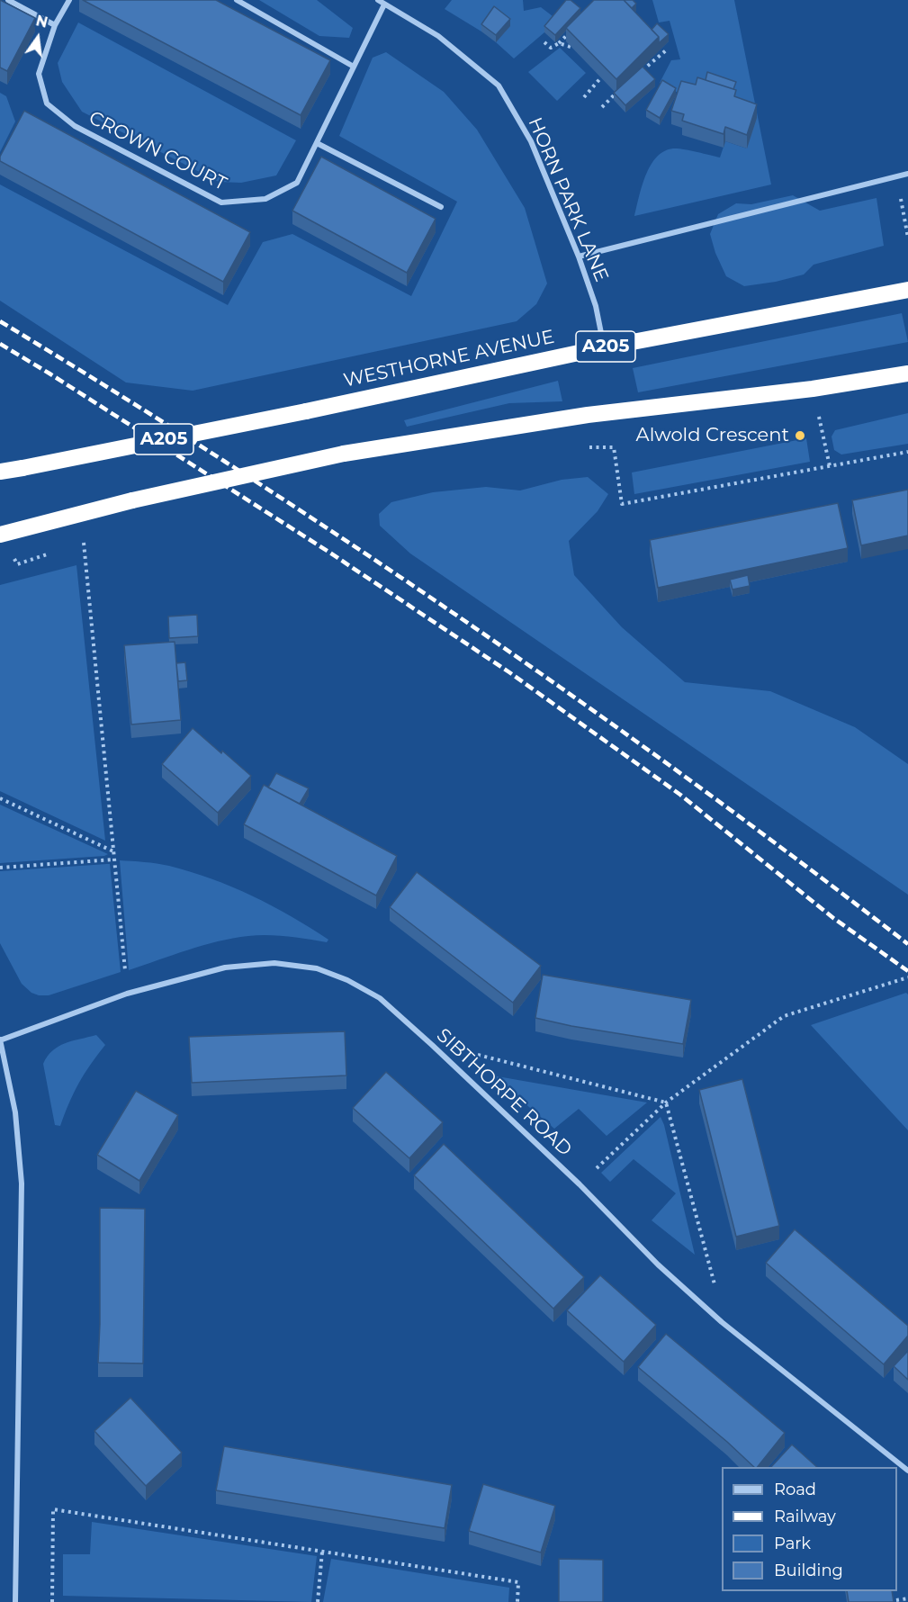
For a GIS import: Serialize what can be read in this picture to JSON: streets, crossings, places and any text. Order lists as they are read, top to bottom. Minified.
{"streets":{"highway":["A205","WESTHORNE AVENUE"],"street":["CROWN COURT","HORN PARK LANE","SIBTHORPE ROAD"]},"crossings":[["CROWN COURT","HORN PARK LANE"],["HORN PARK LANE","WESTHORNE AVENUE"]],"places":["Alwold Crescent"],"legend":["Road","Railway","Park","Building"],"north":"top"}
